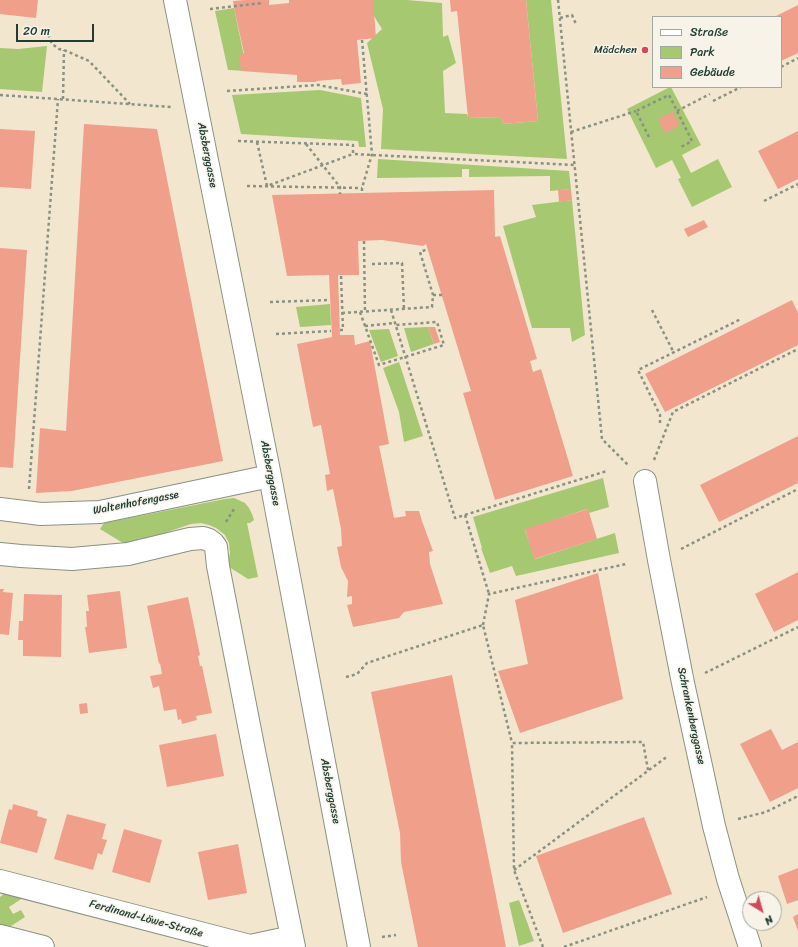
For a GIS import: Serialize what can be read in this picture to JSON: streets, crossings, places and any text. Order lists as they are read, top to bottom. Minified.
{"streets":{"street":["Absberggasse","Waltenhofengasse","Schrankenberggasse","Ferdinand-Löwe-Straße"]},"crossings":[["Absberggasse","Waltenhofengasse"]],"places":["Mädchen"],"legend":["Straße","Park","Gebäude"],"scale_bar":"20 m","north":"bottom right"}
